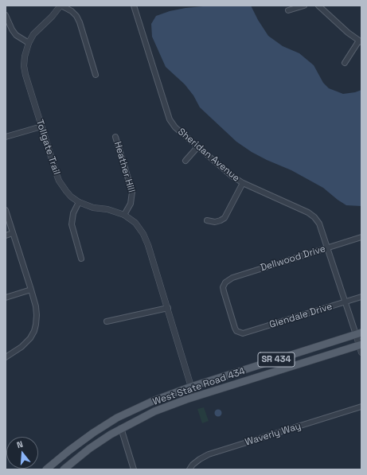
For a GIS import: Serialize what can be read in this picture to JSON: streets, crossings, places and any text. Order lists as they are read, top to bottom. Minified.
{"streets":{"main road":["SR 434","West State Road 434"],"street":["Tollgate Trail","Sheridan Avenue","Heather Hill","Dellwood Drive","Glendale Drive","Waverly Way"]},"crossings":[["Tollgate Trail","Heather Hill"],["Tollgate Trail","SR 434"],["Tollgate Trail","West State Road 434"],["Sheridan Avenue","Dellwood Drive"],["Sheridan Avenue","Glendale Drive"],["Sheridan Avenue","SR 434"],["Dellwood Drive","Glendale Drive"]],"north":"top"}
